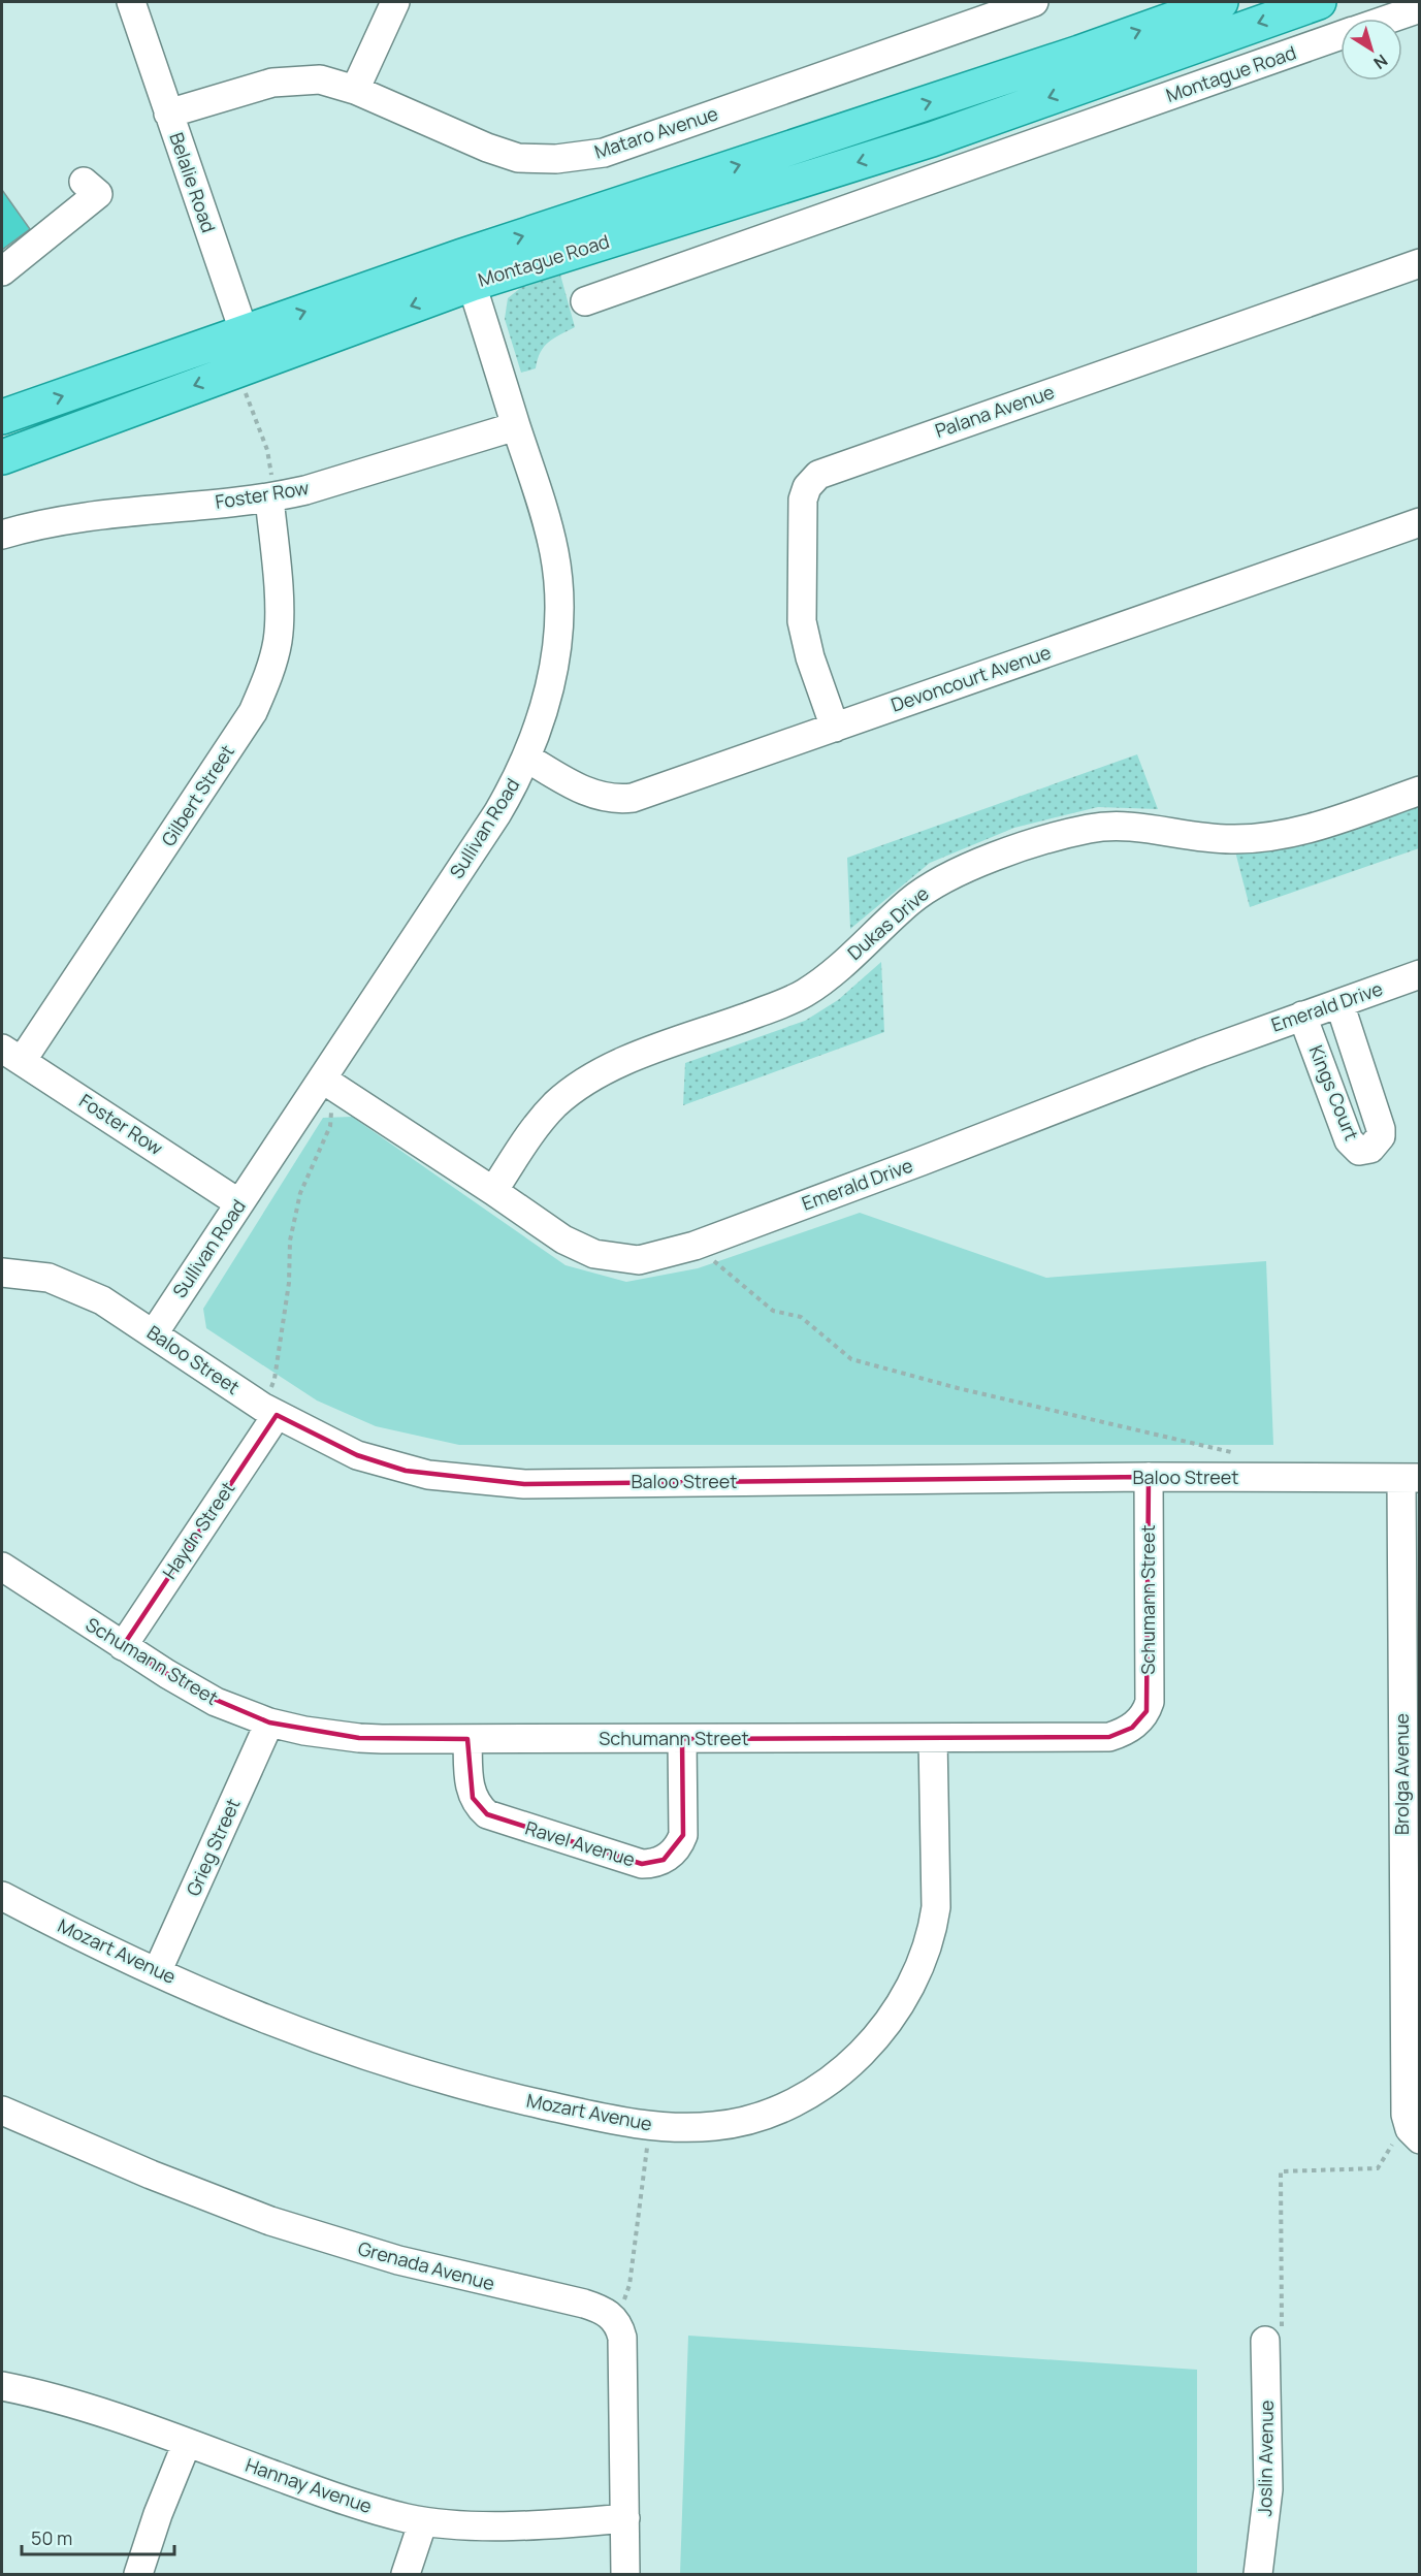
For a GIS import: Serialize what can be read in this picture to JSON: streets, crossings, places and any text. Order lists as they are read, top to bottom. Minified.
{"streets":{"main road":["Montague Road"],"street":["Mataro Avenue","Belalie Road","Palana Avenue","Foster Row","Devoncourt Avenue","Gilbert Street","Sullivan Road","Dukas Drive","Emerald Drive","Kings Court","Baloo Street","Haydn Street","Schumann Street","Brolga Avenue","Ravel Avenue","Grieg Street","Mozart Avenue","Grenada Avenue","Joslin Avenue","Hannay Avenue"]},"crossings":[["Montague Road","Belalie Road"],["Montague Road","Sullivan Road"],["Mataro Avenue","Belalie Road"],["Palana Avenue","Devoncourt Avenue"],["Foster Row","Gilbert Street"],["Foster Row","Sullivan Road"],["Devoncourt Avenue","Sullivan Road"],["Sullivan Road","Emerald Drive"],["Sullivan Road","Baloo Street"],["Dukas Drive","Emerald Drive"],["Emerald Drive","Kings Court"],["Baloo Street","Haydn Street"],["Baloo Street","Schumann Street"],["Baloo Street","Brolga Avenue"],["Haydn Street","Schumann Street"],["Schumann Street","Ravel Avenue"],["Schumann Street","Grieg Street"],["Schumann Street","Mozart Avenue"],["Grieg Street","Mozart Avenue"]],"scale_bar":"50 m","north":"bottom right"}
